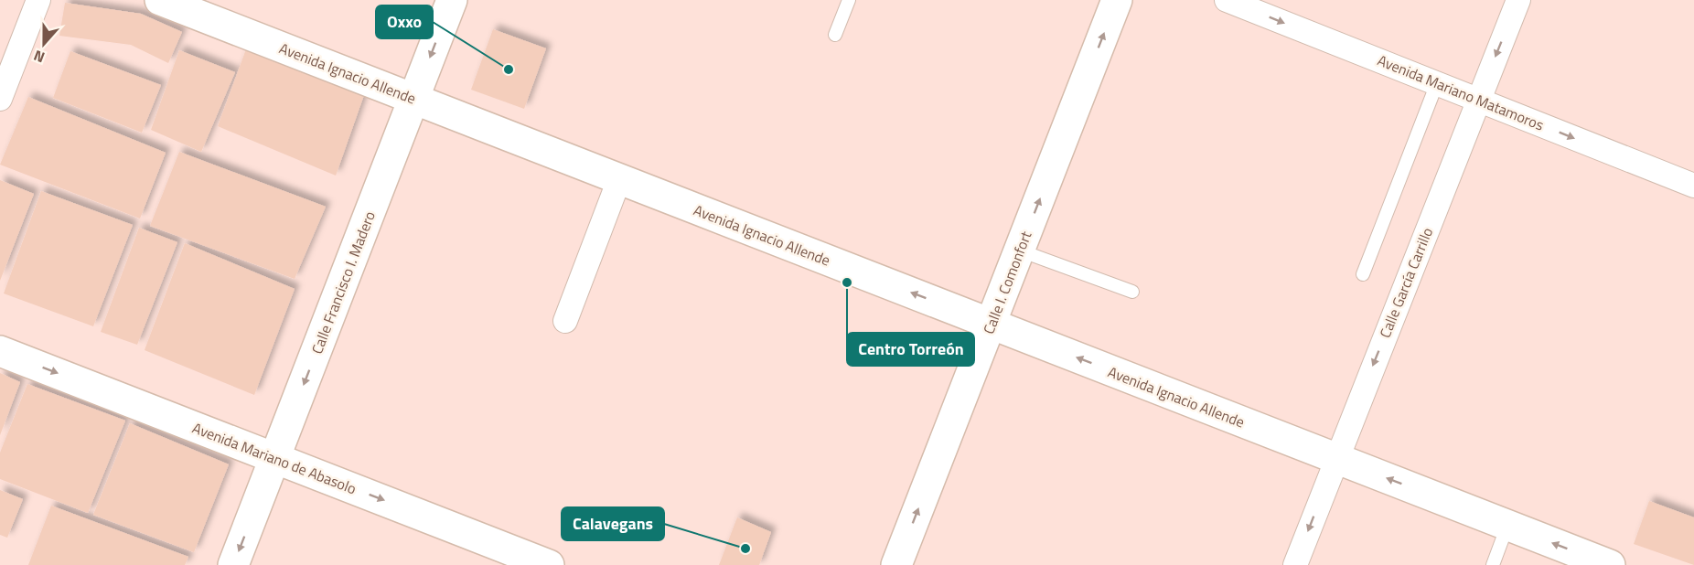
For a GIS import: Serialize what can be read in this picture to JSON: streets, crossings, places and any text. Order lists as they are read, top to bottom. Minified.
{"streets":{"street":["Avenida Ignacio Allende","Avenida Mariano Matamoros","Calle Francisco I. Madero","Calle I. Comonfort","Calle García Carrillo","Avenida Mariano de Abasolo"]},"crossings":[["Avenida Ignacio Allende","Calle Francisco I. Madero"],["Avenida Ignacio Allende","Calle I. Comonfort"],["Avenida Ignacio Allende","Calle García Carrillo"],["Avenida Mariano Matamoros","Calle García Carrillo"],["Calle Francisco I. Madero","Avenida Mariano de Abasolo"]],"one_way":["Avenida Ignacio Allende","Avenida Mariano Matamoros","Calle Francisco I. Madero","Calle I. Comonfort","Calle García Carrillo","Avenida Mariano de Abasolo"],"places":["Oxxo","Centro Torreón","Calavegans"],"north":"bottom"}
